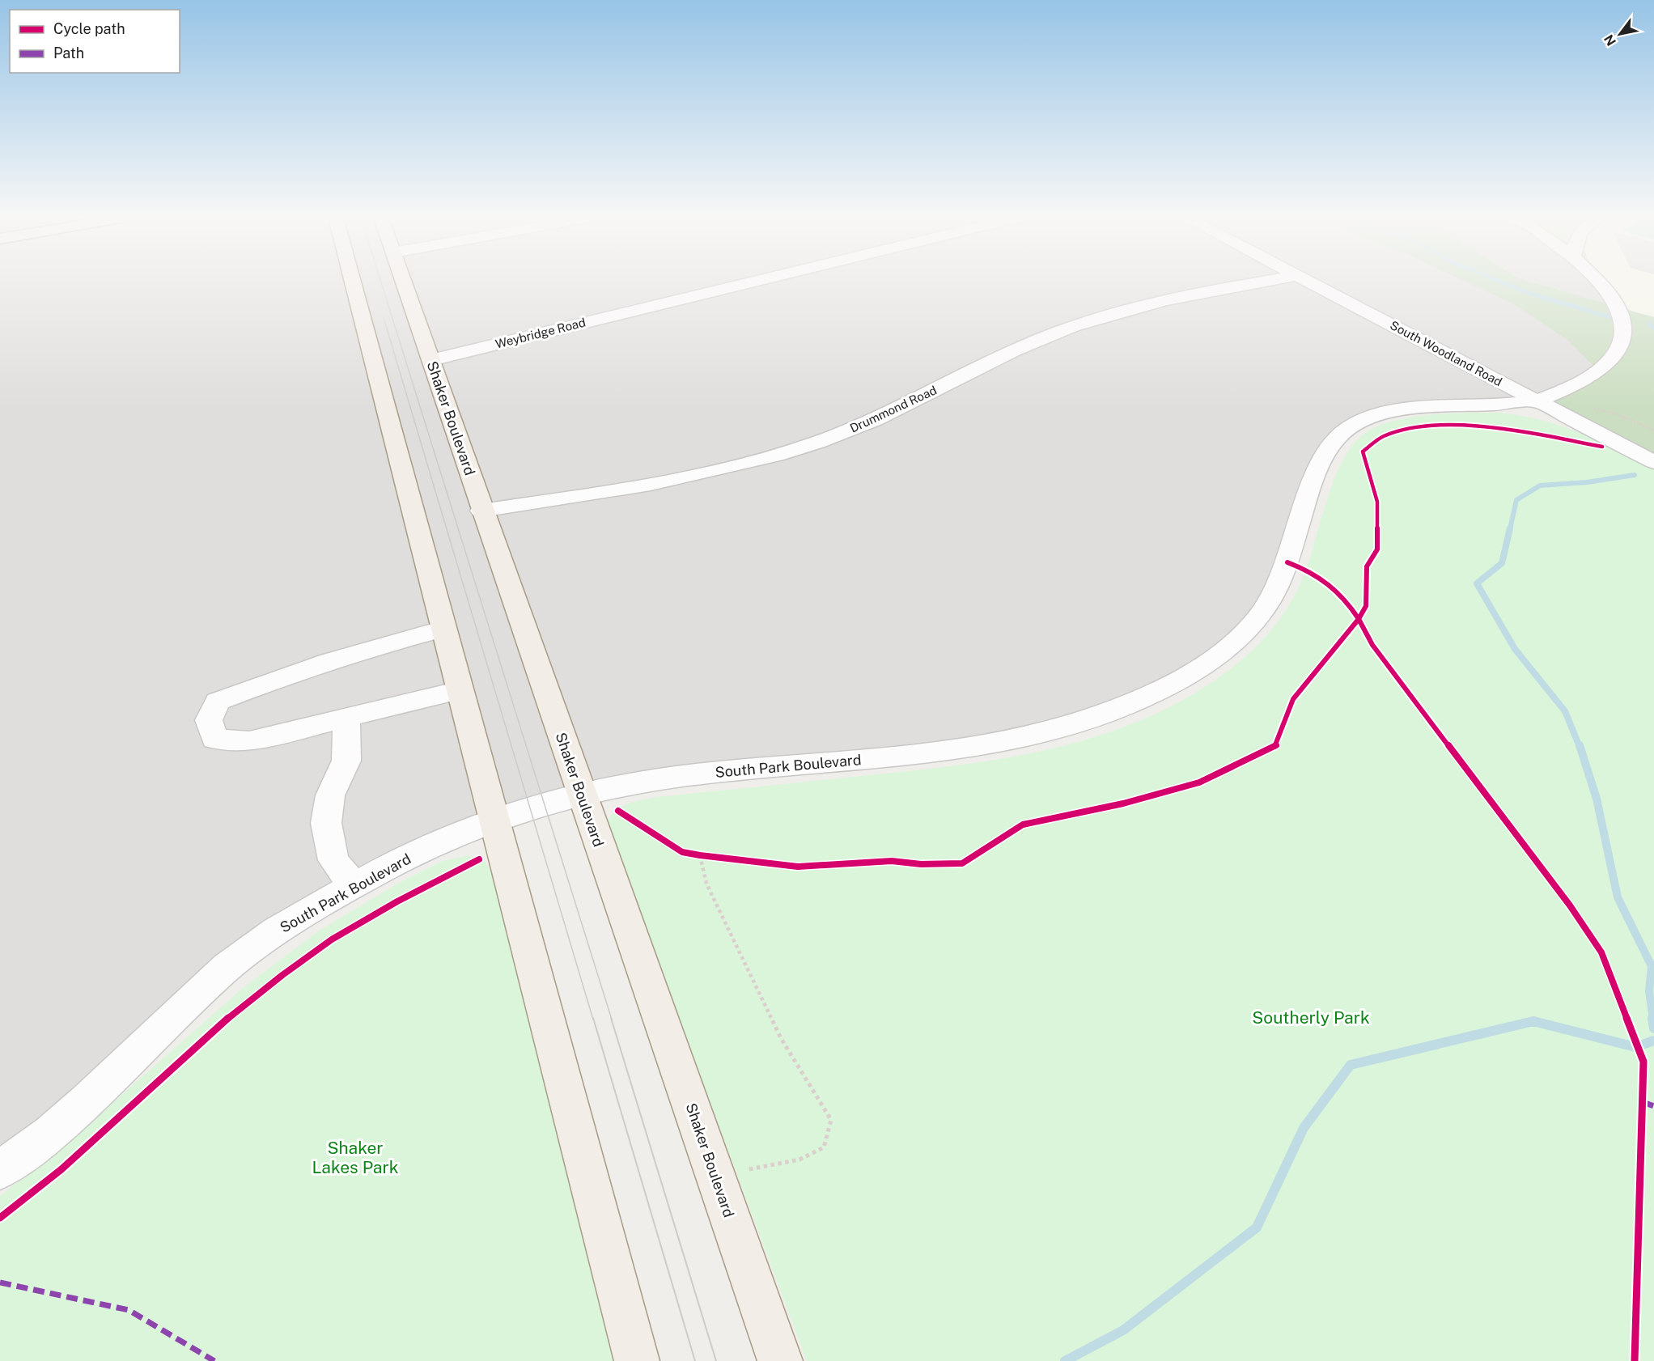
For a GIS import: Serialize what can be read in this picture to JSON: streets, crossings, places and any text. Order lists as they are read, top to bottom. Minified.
{"streets":{"main road":["Shaker Boulevard"],"street":["Weybridge Road","South Woodland Road","Drummond Road","South Park Boulevard"]},"crossings":[["Weybridge Road","Shaker Boulevard"],["South Woodland Road","South Park Boulevard"],["Drummond Road","Shaker Boulevard"],["Shaker Boulevard","South Park Boulevard"]],"parks":["Southerly Park","Shaker Lakes Park"],"legend":["Cycle path","Path"],"north":"bottom left"}
